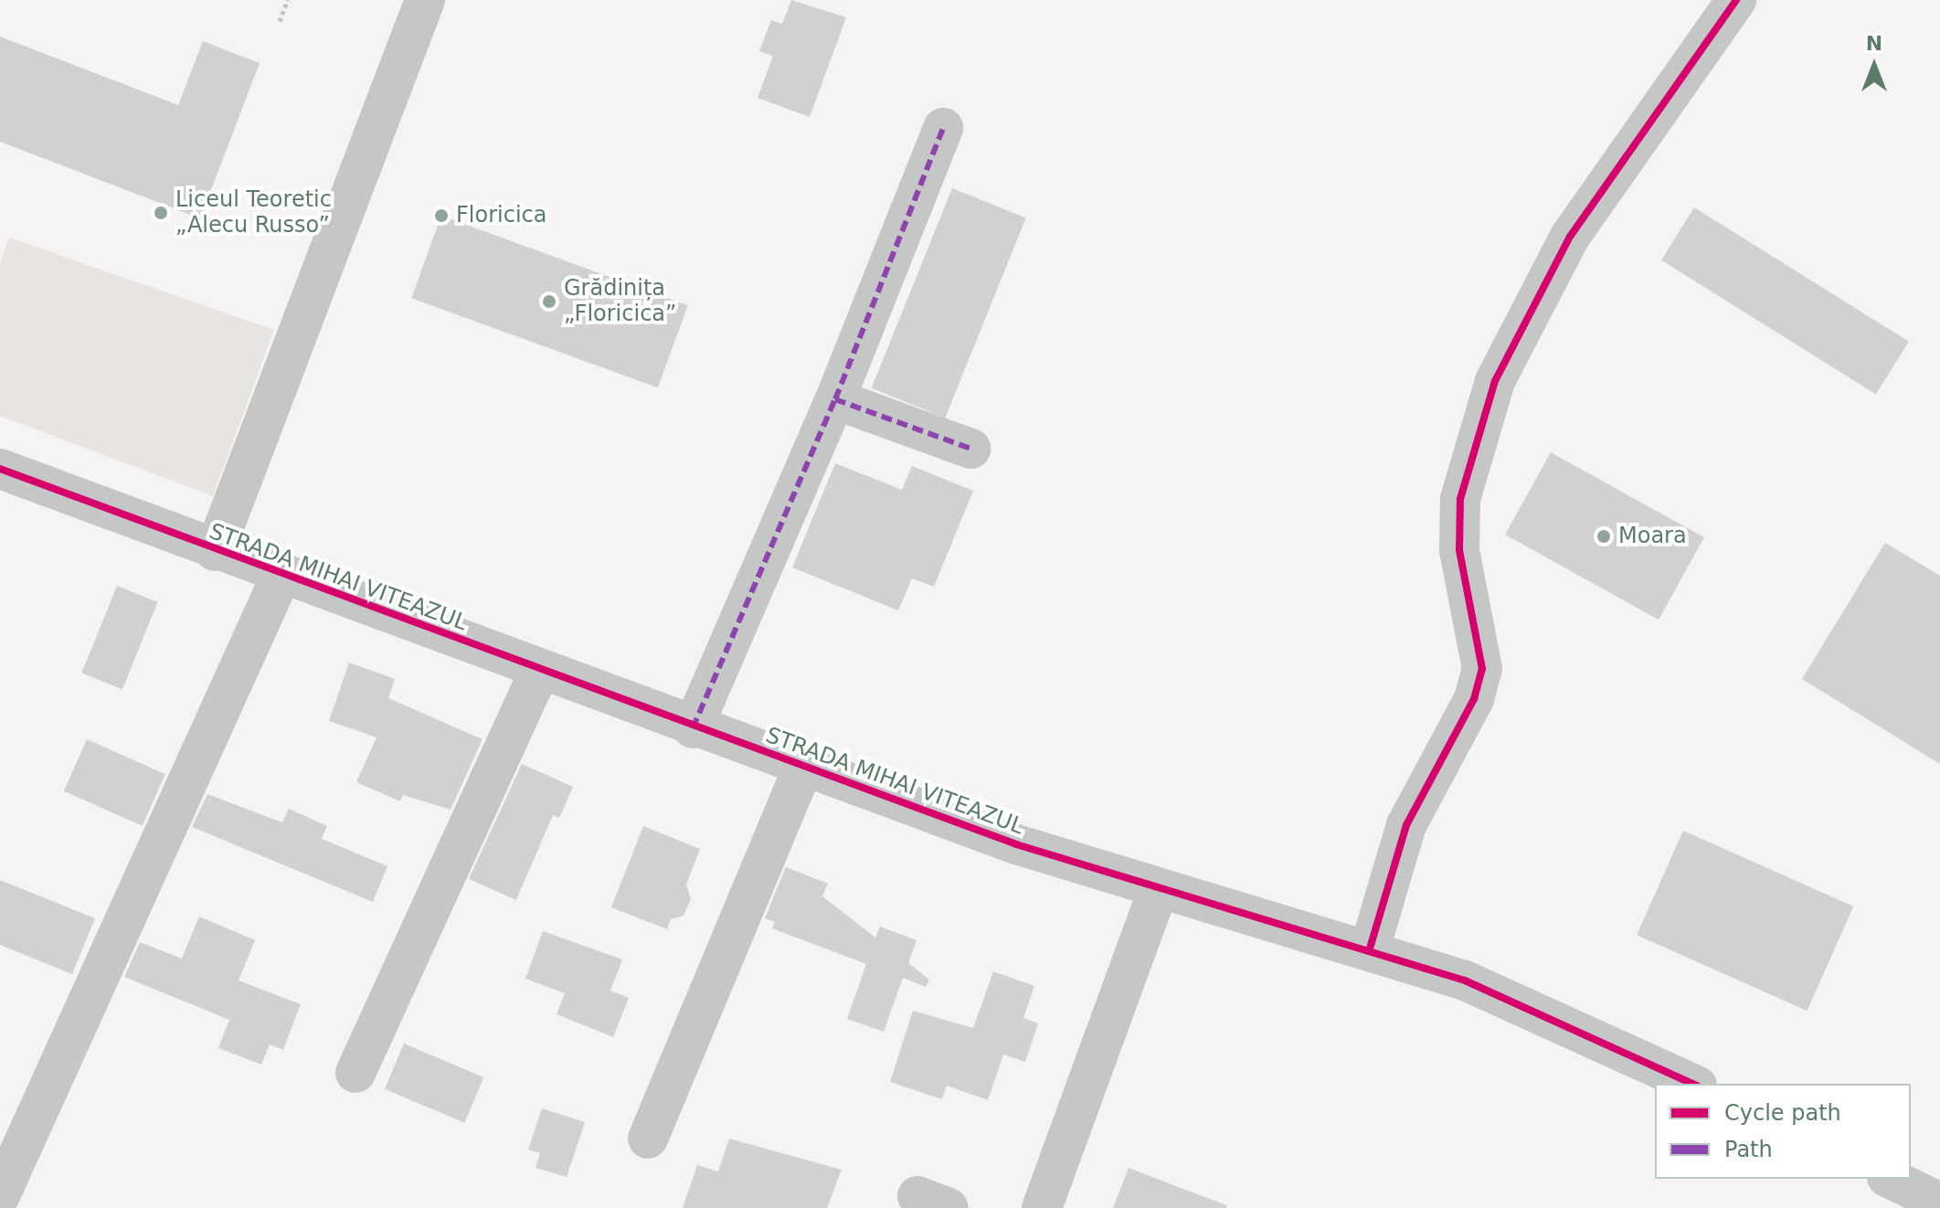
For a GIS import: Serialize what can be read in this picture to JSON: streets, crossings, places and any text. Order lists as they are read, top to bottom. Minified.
{"streets":{"street":["STRADA MIHAI VITEAZUL"]},"places":["Liceul Teoretic „Alecu Russo”","Floricica","Grădinița „Floricica”","Moara"],"legend":["Cycle path","Path"],"north":"top"}
